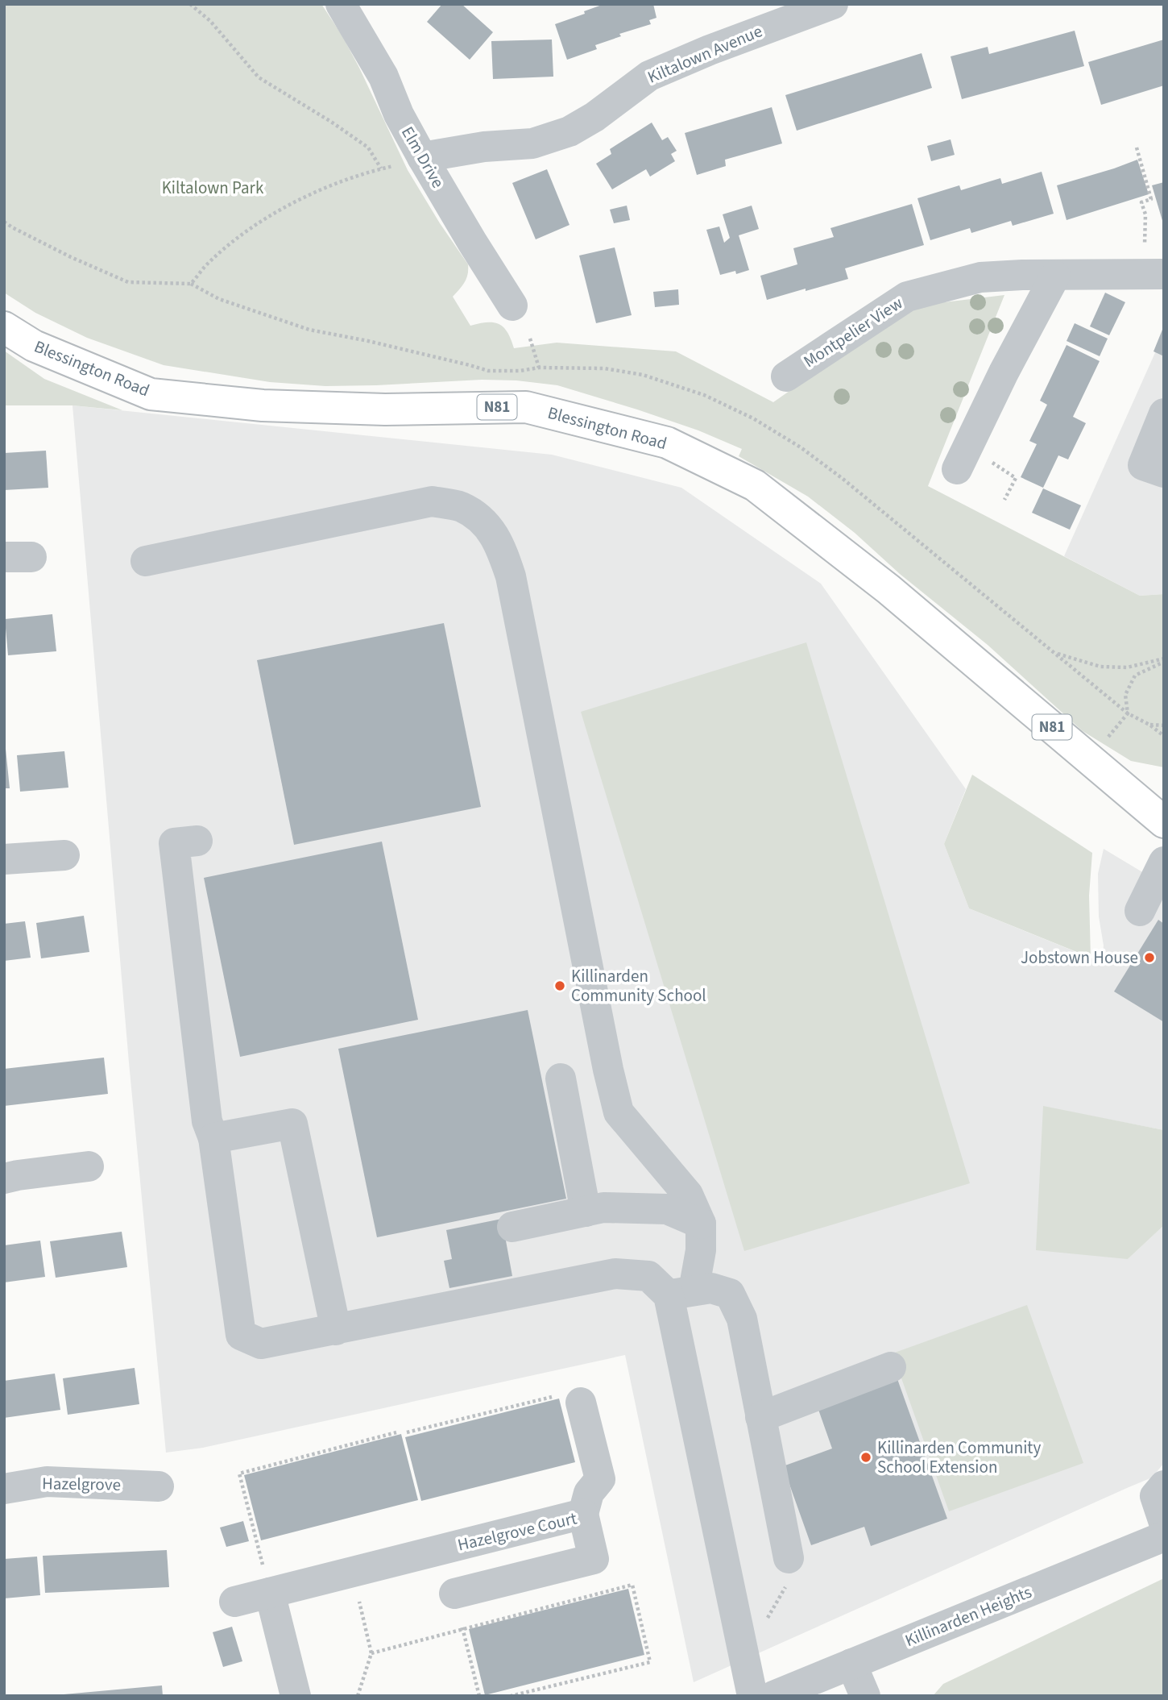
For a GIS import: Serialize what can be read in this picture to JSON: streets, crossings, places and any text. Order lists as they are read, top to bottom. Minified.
{"streets":{"main road":["Blessington Road","N81"],"street":["Kiltalown Avenue","Elm Drive","Montpelier View","Hazelgrove","Hazelgrove Court","Killinarden Heights"]},"crossings":[["Kiltalown Avenue","Elm Drive"]],"parks":["Kiltalown Park"],"places":["Jobstown House","Killinarden Community School","Killinarden Community School Extension"]}
